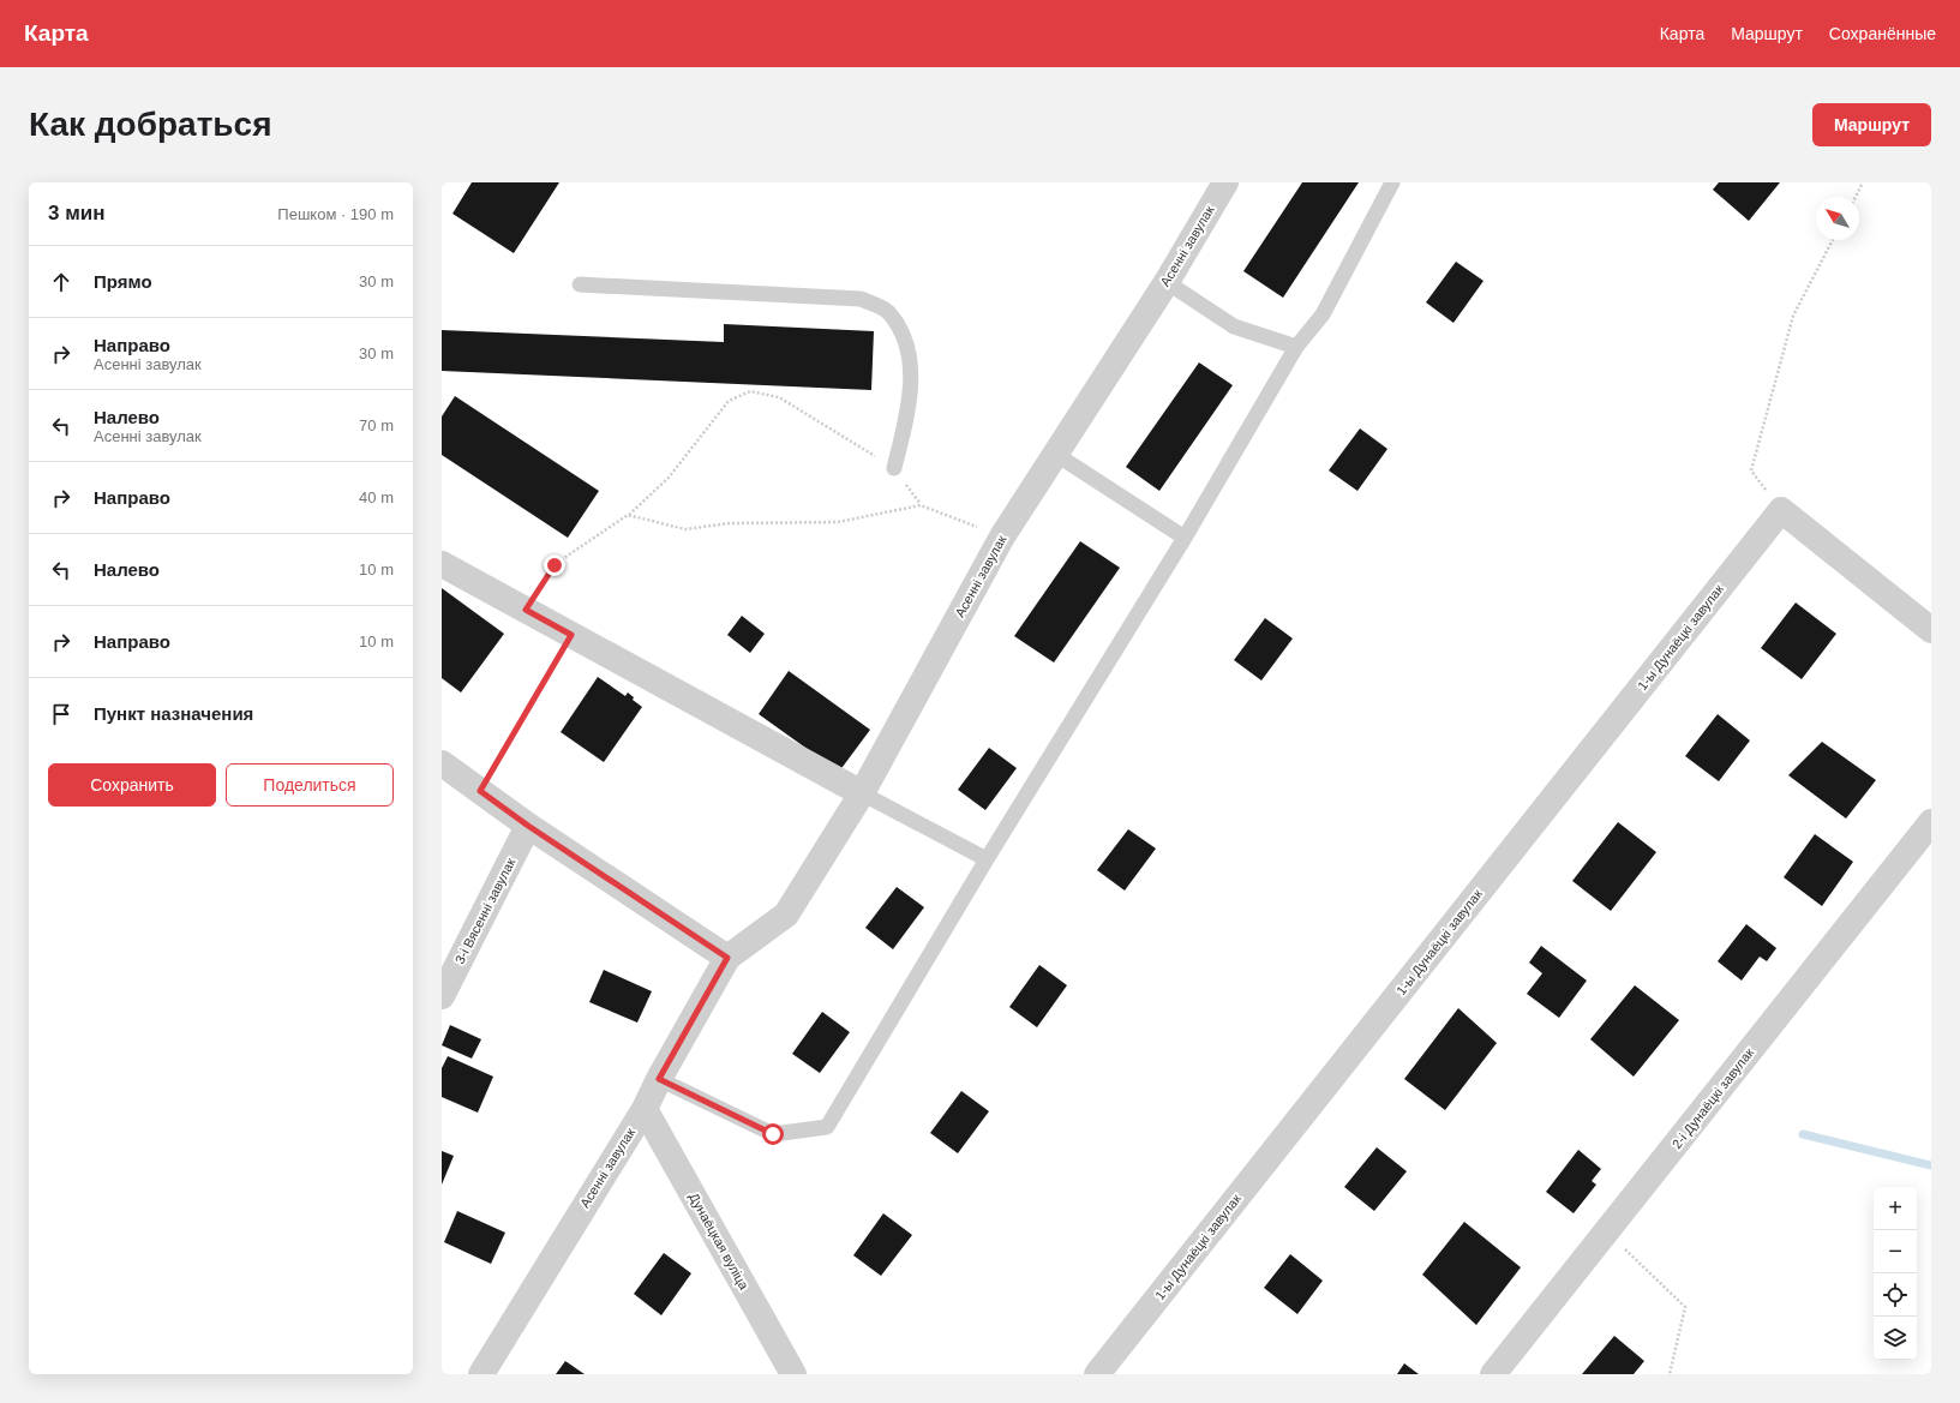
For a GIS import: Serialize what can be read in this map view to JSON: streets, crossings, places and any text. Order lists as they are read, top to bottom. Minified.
{"streets":{"street":["Асенні завулак","1-ы Дунаёцкі завулак","3-і Вясенні завулак","2-і Дунаёцкі завулак","Дунаёцкая вуліца"]},"crossings":[["Асенні завулак","Дунаёцкая вуліца"]],"north":"top left","page":{"header":"Карта","nav":["Карта","Маршрут","Сохранённые"],"buttons":["Маршрут",["Сохранить","Поделиться"]],"title":"Как добраться","heading":["3 мин","Пешком · 190 m"],"list":[["Прямо","30 m"],["Направо","Асенні завулак","30 m"],["Налево","Асенні завулак","70 m"],["Направо","40 m"],["Налево","10 m"],["Направо","10 m"],"Пункт назначения"],"map_buttons":["+","−"]}}
